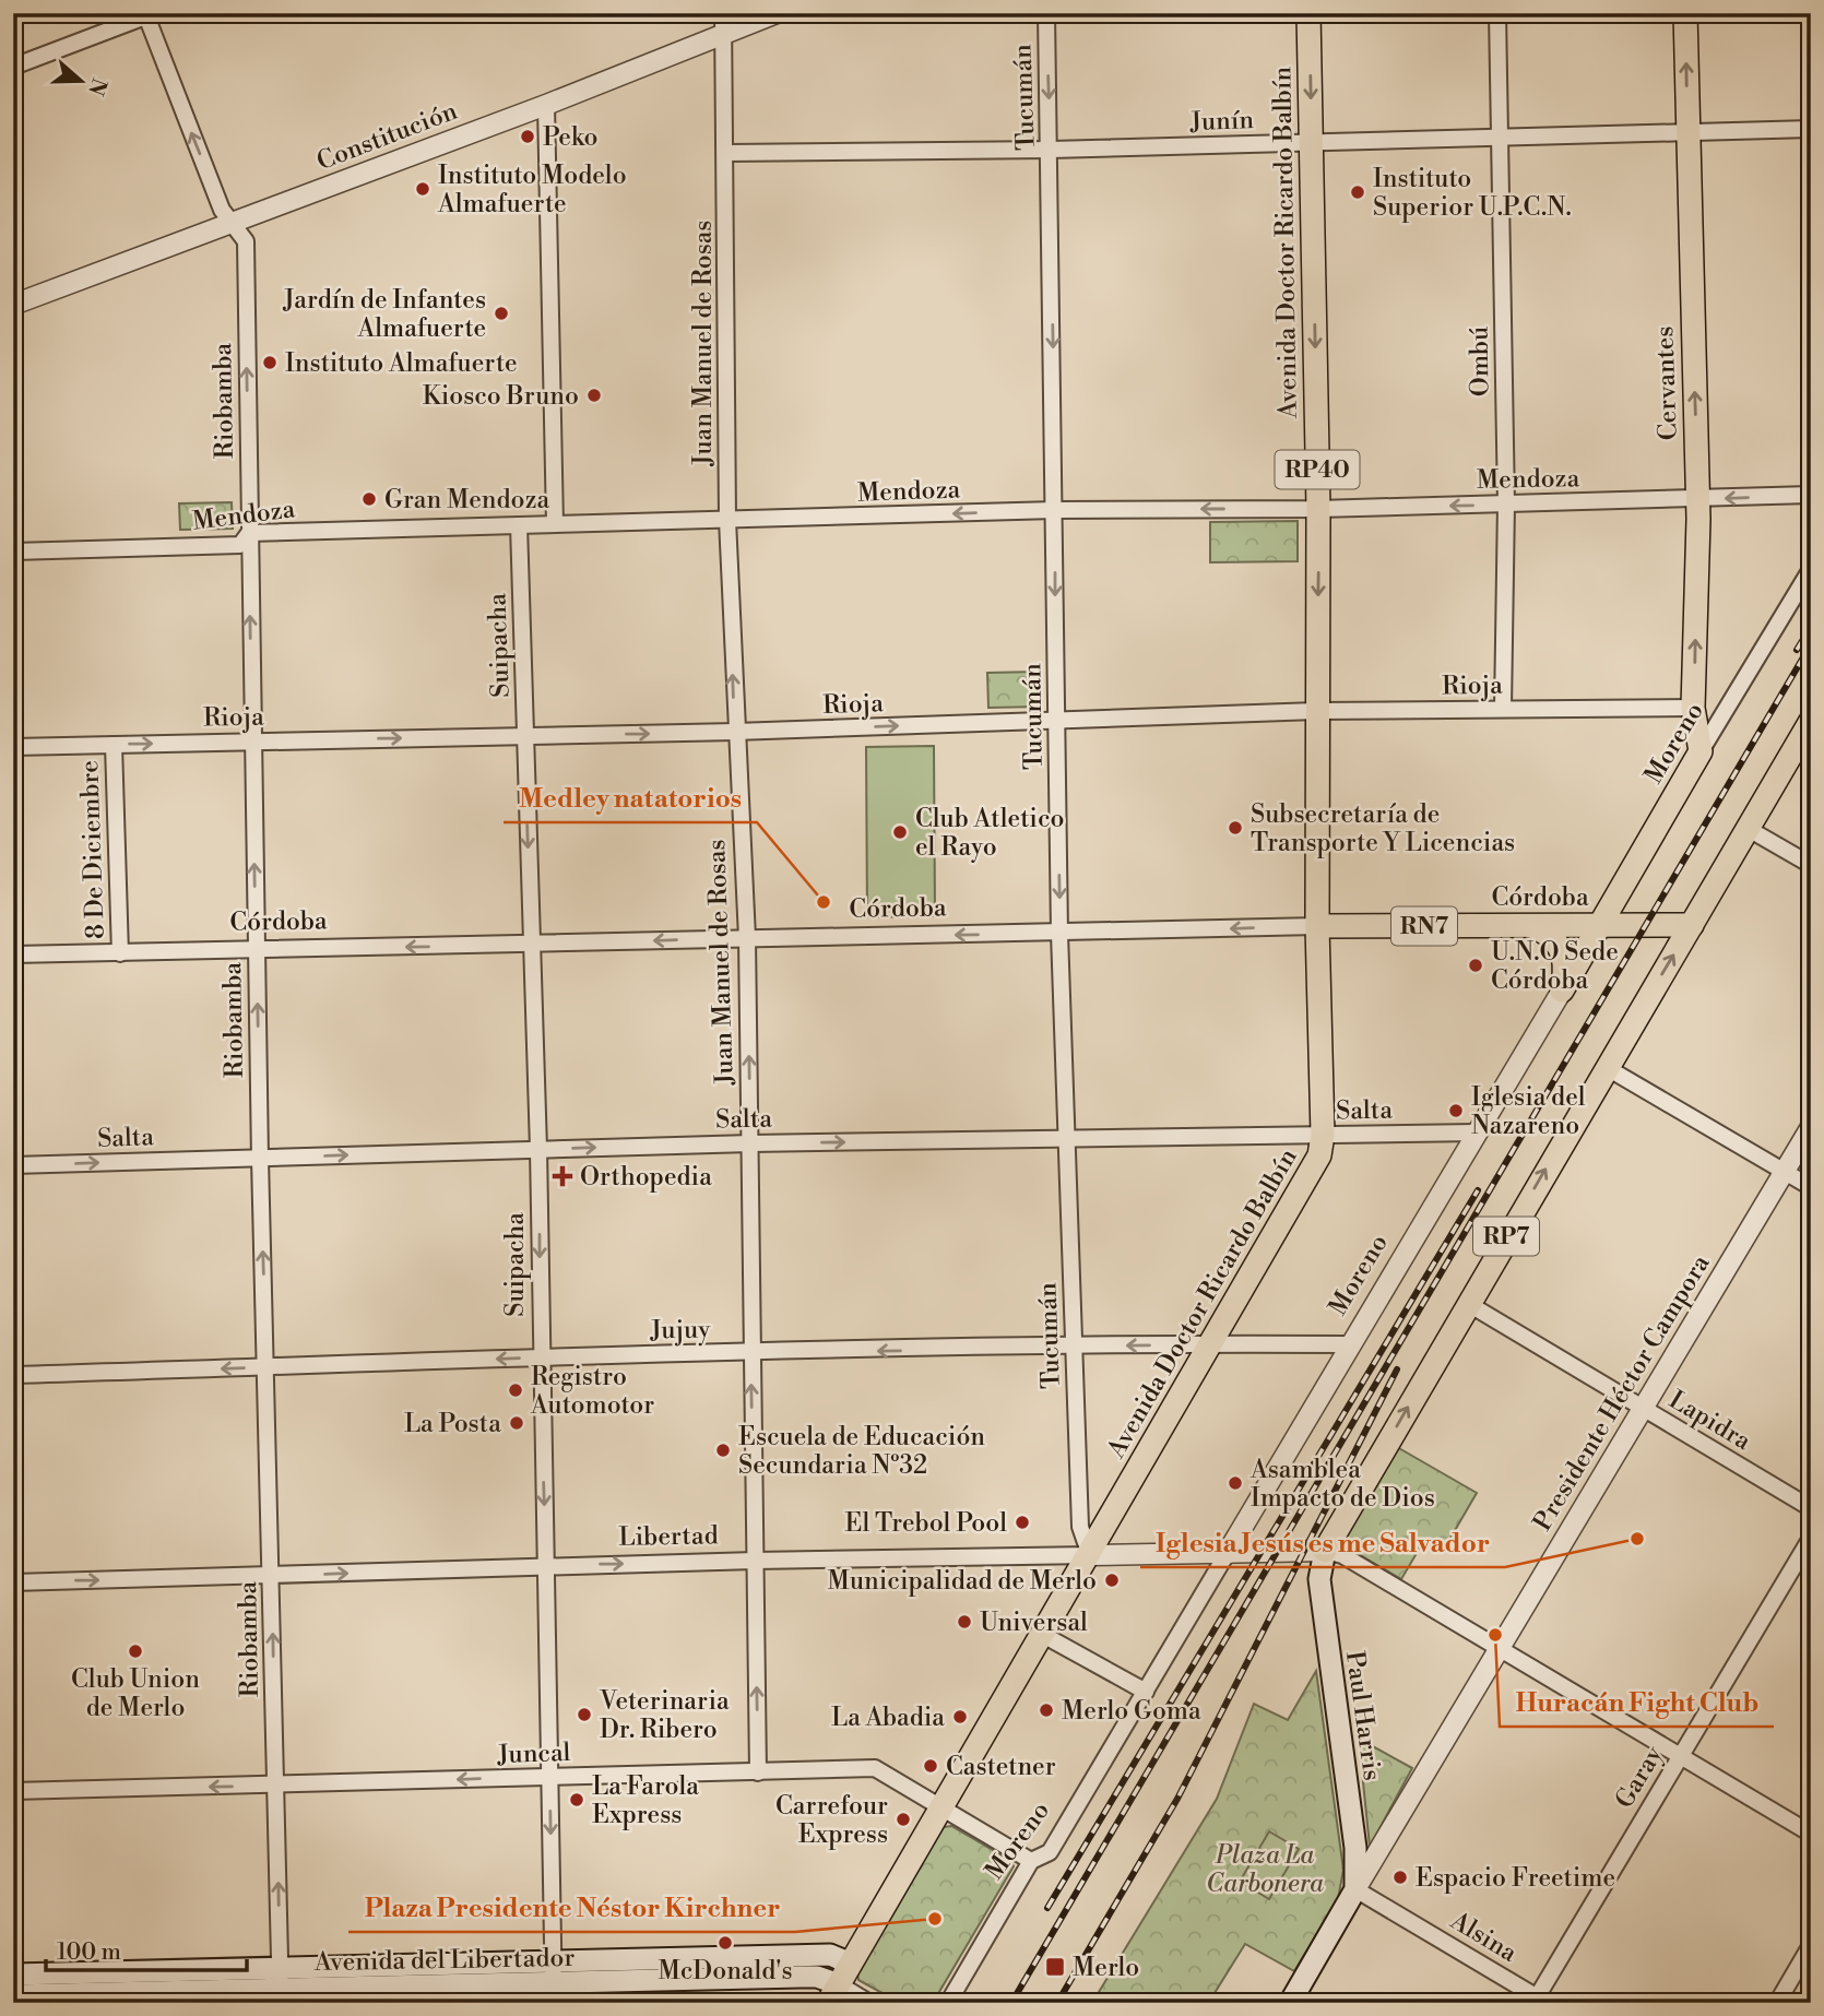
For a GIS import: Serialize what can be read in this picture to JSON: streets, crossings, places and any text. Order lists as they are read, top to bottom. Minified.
{"streets":{"main road":["Avenida Doctor Ricardo Balbín","Cervantes","RP40","Moreno","Córdoba","RN7","RP7","Presidente Héctor Campora","Paul Harris","Avenida del Libertador"],"street":["Tucumán","Junín","Constitución","Juan Manuel de Rosas","Ombú","Riobamba","Mendoza","Suipacha","Rioja","8 De Diciembre","Salta","Jujuy","Lapidra","Libertad","Juncal","Garay","Alsina"]},"crossings":[["Tucumán","Junín"],["Tucumán","Avenida Doctor Ricardo Balbín"],["Tucumán","Mendoza"],["Tucumán","Rioja"],["Tucumán","Córdoba"],["Tucumán","Salta"],["Tucumán","Jujuy"],["Tucumán","Libertad"],["Junín","Avenida Doctor Ricardo Balbín"],["Junín","Juan Manuel de Rosas"],["Junín","Ombú"],["Junín","Cervantes"],["Constitución","Juan Manuel de Rosas"],["Constitución","Riobamba"],["Avenida Doctor Ricardo Balbín","Mendoza"],["Avenida Doctor Ricardo Balbín","Rioja"],["Avenida Doctor Ricardo Balbín","Córdoba"],["Avenida Doctor Ricardo Balbín","Salta"],["Avenida Doctor Ricardo Balbín","Jujuy"],["Avenida Doctor Ricardo Balbín","Libertad"],["Avenida Doctor Ricardo Balbín","Juncal"],["Avenida Doctor Ricardo Balbín","Avenida del Libertador"],["Juan Manuel de Rosas","Mendoza"],["Juan Manuel de Rosas","Rioja"],["Juan Manuel de Rosas","Córdoba"],["Juan Manuel de Rosas","Salta"],["Juan Manuel de Rosas","Jujuy"],["Juan Manuel de Rosas","Libertad"],["Juan Manuel de Rosas","Juncal"],["Ombú","Mendoza"],["Ombú","Rioja"],["Cervantes","Mendoza"],["Cervantes","Rioja"],["Cervantes","Moreno"],["Riobamba","Mendoza"],["Riobamba","Rioja"],["Riobamba","Córdoba"],["Riobamba","Salta"],["Riobamba","Jujuy"],["Riobamba","Libertad"],["Riobamba","Juncal"],["Riobamba","Avenida del Libertador"],["Mendoza","Suipacha"],["Suipacha","Rioja"],["Suipacha","Córdoba"],["Suipacha","Salta"],["Suipacha","Jujuy"],["Suipacha","Libertad"],["Suipacha","Juncal"],["Suipacha","Avenida del Libertador"],["Rioja","8 De Diciembre"],["Moreno","Córdoba"],["Moreno","Salta"],["Moreno","Jujuy"],["Moreno","Libertad"],["Moreno","Juncal"],["8 De Diciembre","Córdoba"],["Córdoba","RP7"],["RP7","Lapidra"],["RP7","Libertad"],["RP7","Paul Harris"],["Presidente Héctor Campora","Lapidra"],["Presidente Héctor Campora","Paul Harris"],["Presidente Héctor Campora","Alsina"],["Libertad","Paul Harris"],["Paul Harris","Alsina"],["Garay","Alsina"]],"one_way":["Tucumán","Juan Manuel de Rosas","Cervantes","Riobamba","Mendoza","Suipacha","Rioja","Córdoba","Salta","Jujuy","Libertad","Juncal"],"parks":["Plaza La Carbonera"],"places":{"other":["Peko","Instituto Modelo Almafuerte","Instituto Superior U.P.C.N.","Jardín de Infantes Almafuerte","Instituto Almafuerte","Kiosco Bruno","Gran Mendoza","Subsecretaría de Transporte Y Licencias","Club Atletico el Rayo","Medley natatorios","U.N.O Sede Córdoba","Iglesia del Nazareno","Registro Automotor","La Posta","Escuela de Educación Secundaria Nº32","Asamblea Impacto de Dios","El Trebol Pool","Iglesia Jesús es me Salvador","Municipalidad de Merlo","Universal","Huracán Fight Club","Club Union de Merlo","Merlo Goma","Veterinaria Dr. Ribero","La Abadia","Castetner","La Farola Express","Carrefour Express","Espacio Freetime","Plaza Presidente Néstor Kirchner","McDonald's"],"health":["Orthopedia"],"transit":["Merlo"]},"scale_bar":"100 m","north":"right"}
